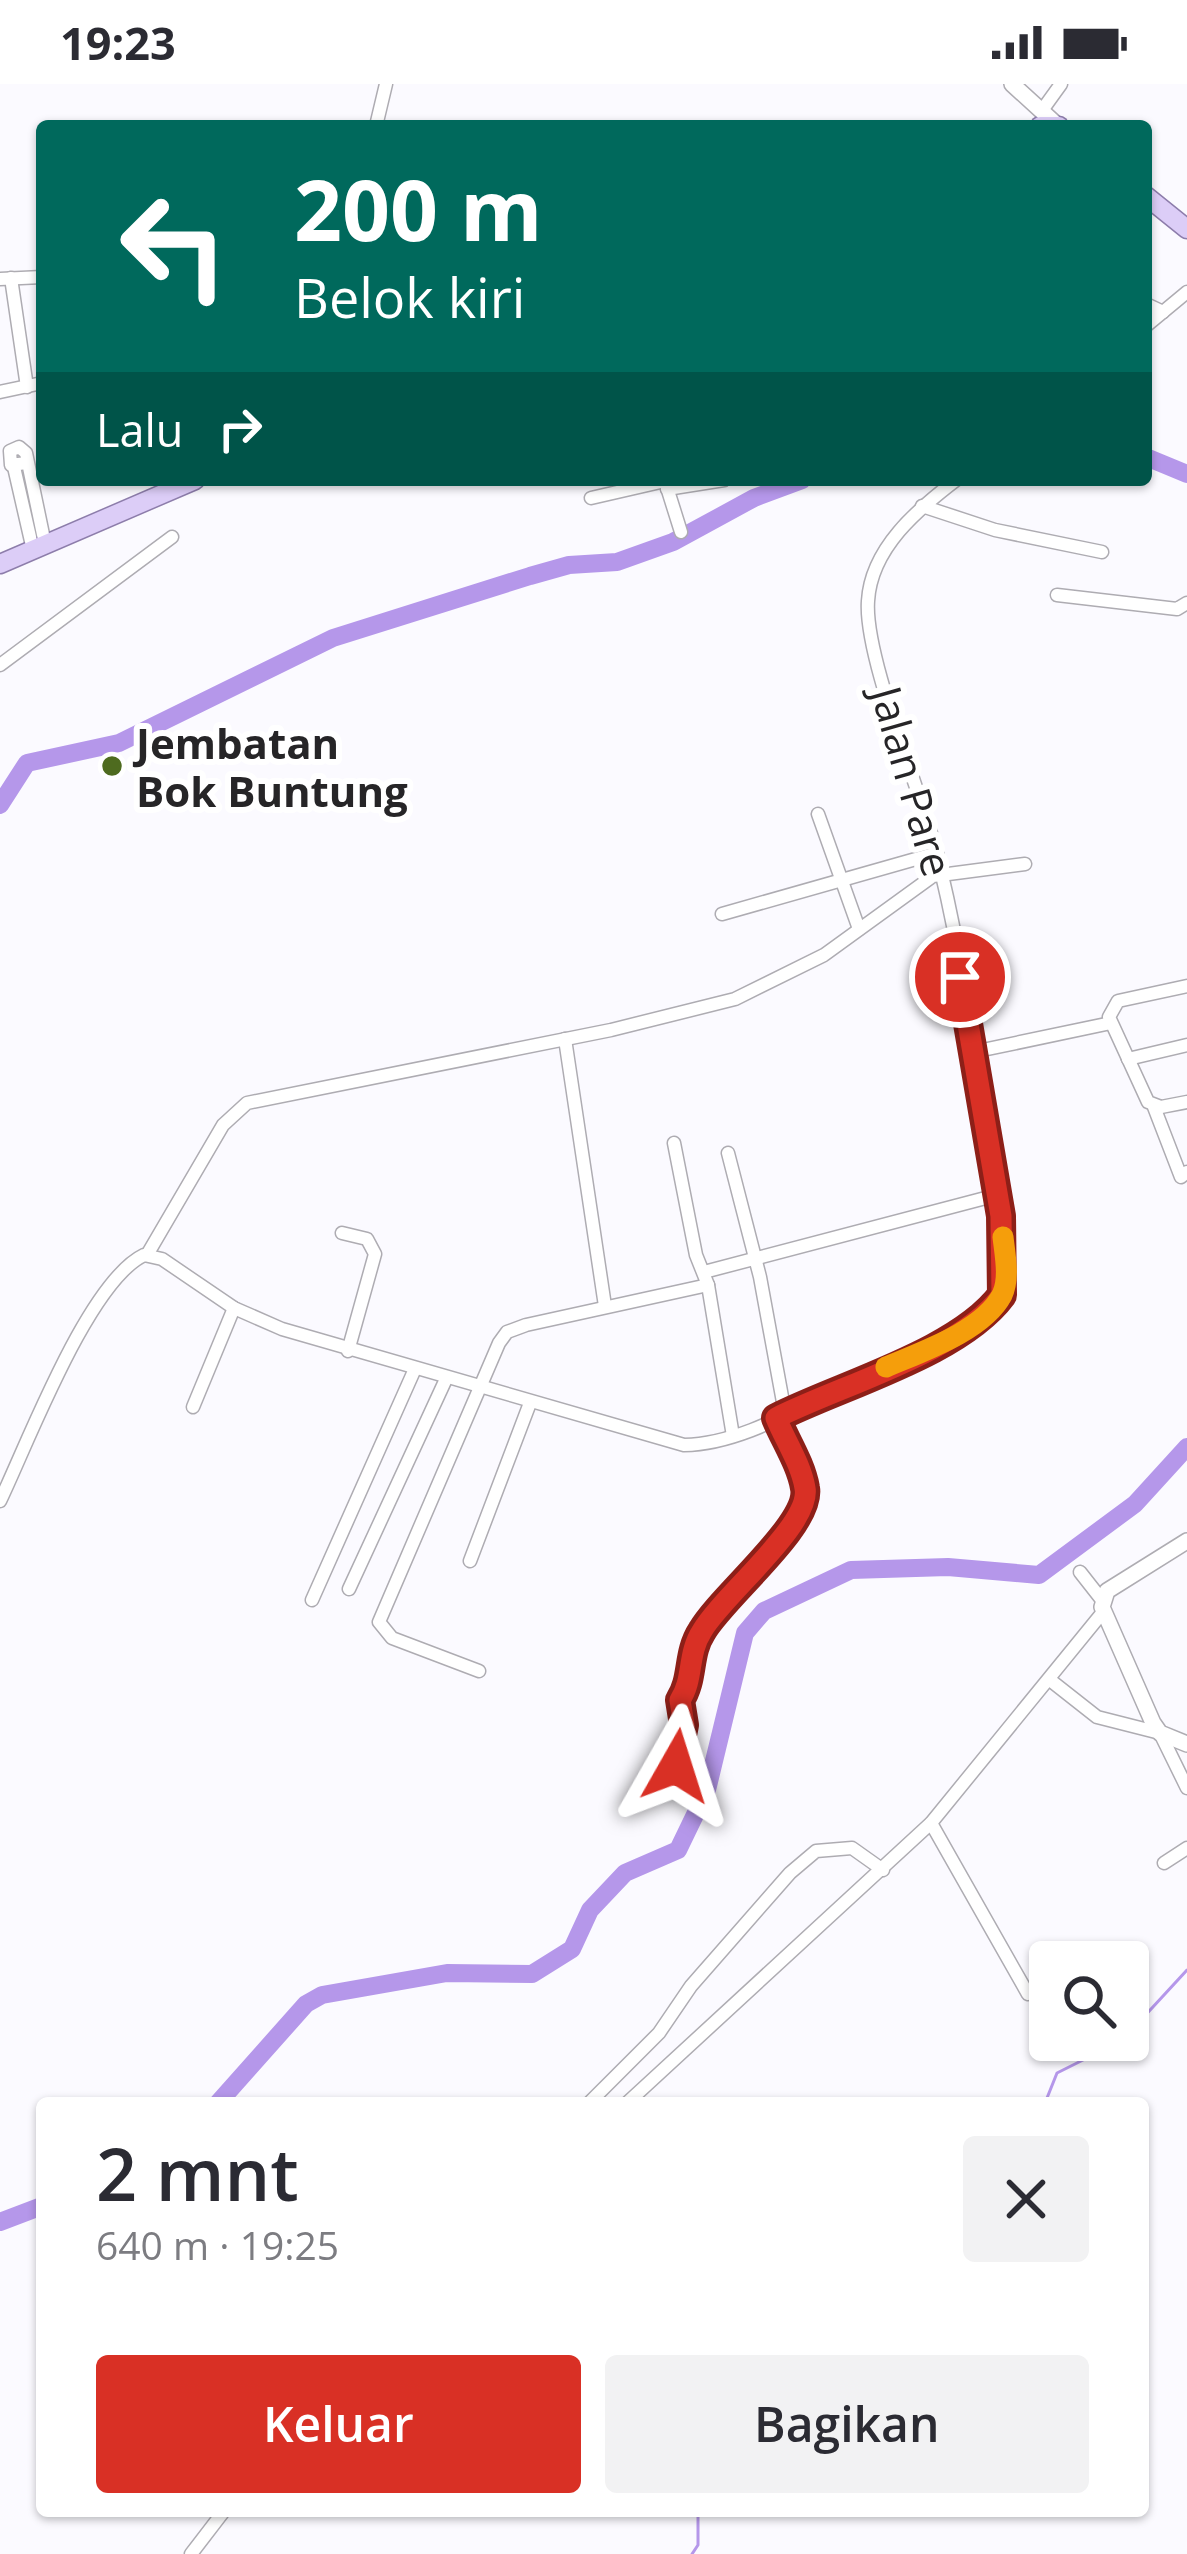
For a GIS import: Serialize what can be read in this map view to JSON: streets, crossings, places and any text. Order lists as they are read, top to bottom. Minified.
{"streets":{"street":["Jalan Pare"]},"places":["Jembatan Bok Buntung"],"page":{"status":"19:23","turn":["200 m","Belok kiri"],"then":"Lalu","heading":["2 mnt","640 m · 19:25"],"buttons":["Keluar","Bagikan"]}}
